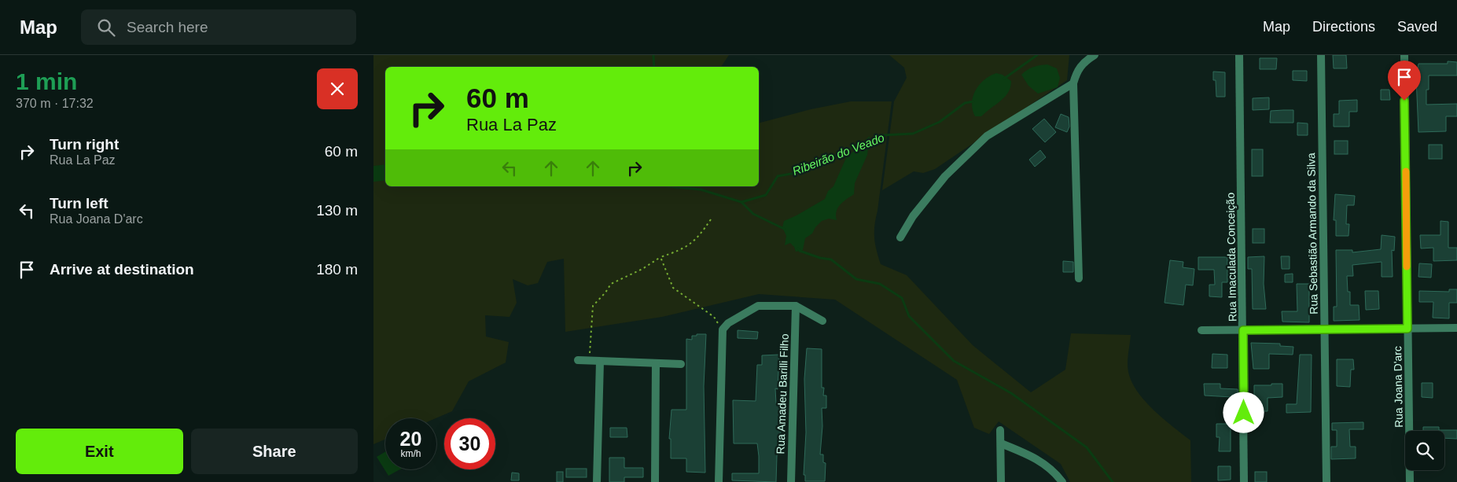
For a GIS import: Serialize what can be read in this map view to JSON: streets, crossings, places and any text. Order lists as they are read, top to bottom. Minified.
{"streets":{"street":["Rua Sebastião Armando da Silva","Rua Imaculada Conceição","Rua Joana D'arc","Rua Amadeu Barilli Filho"]},"water":["Ribeirão do Veado"],"page":{"header":"Map","search":"Search here","nav":["Map","Directions","Saved"],"heading":["1 min","370 m · 17:32"],"turn":["60 m","Rua La Paz"],"list":[{"name":"Turn right","note":"Rua La Paz","value":"60 m"},{"name":"Turn left","note":"Rua Joana D'arc","value":"130 m"},{"name":"Arrive at destination","value":"180 m"}],"speed":"20 km/h","limit":"30","buttons":["Exit","Share"]}}
